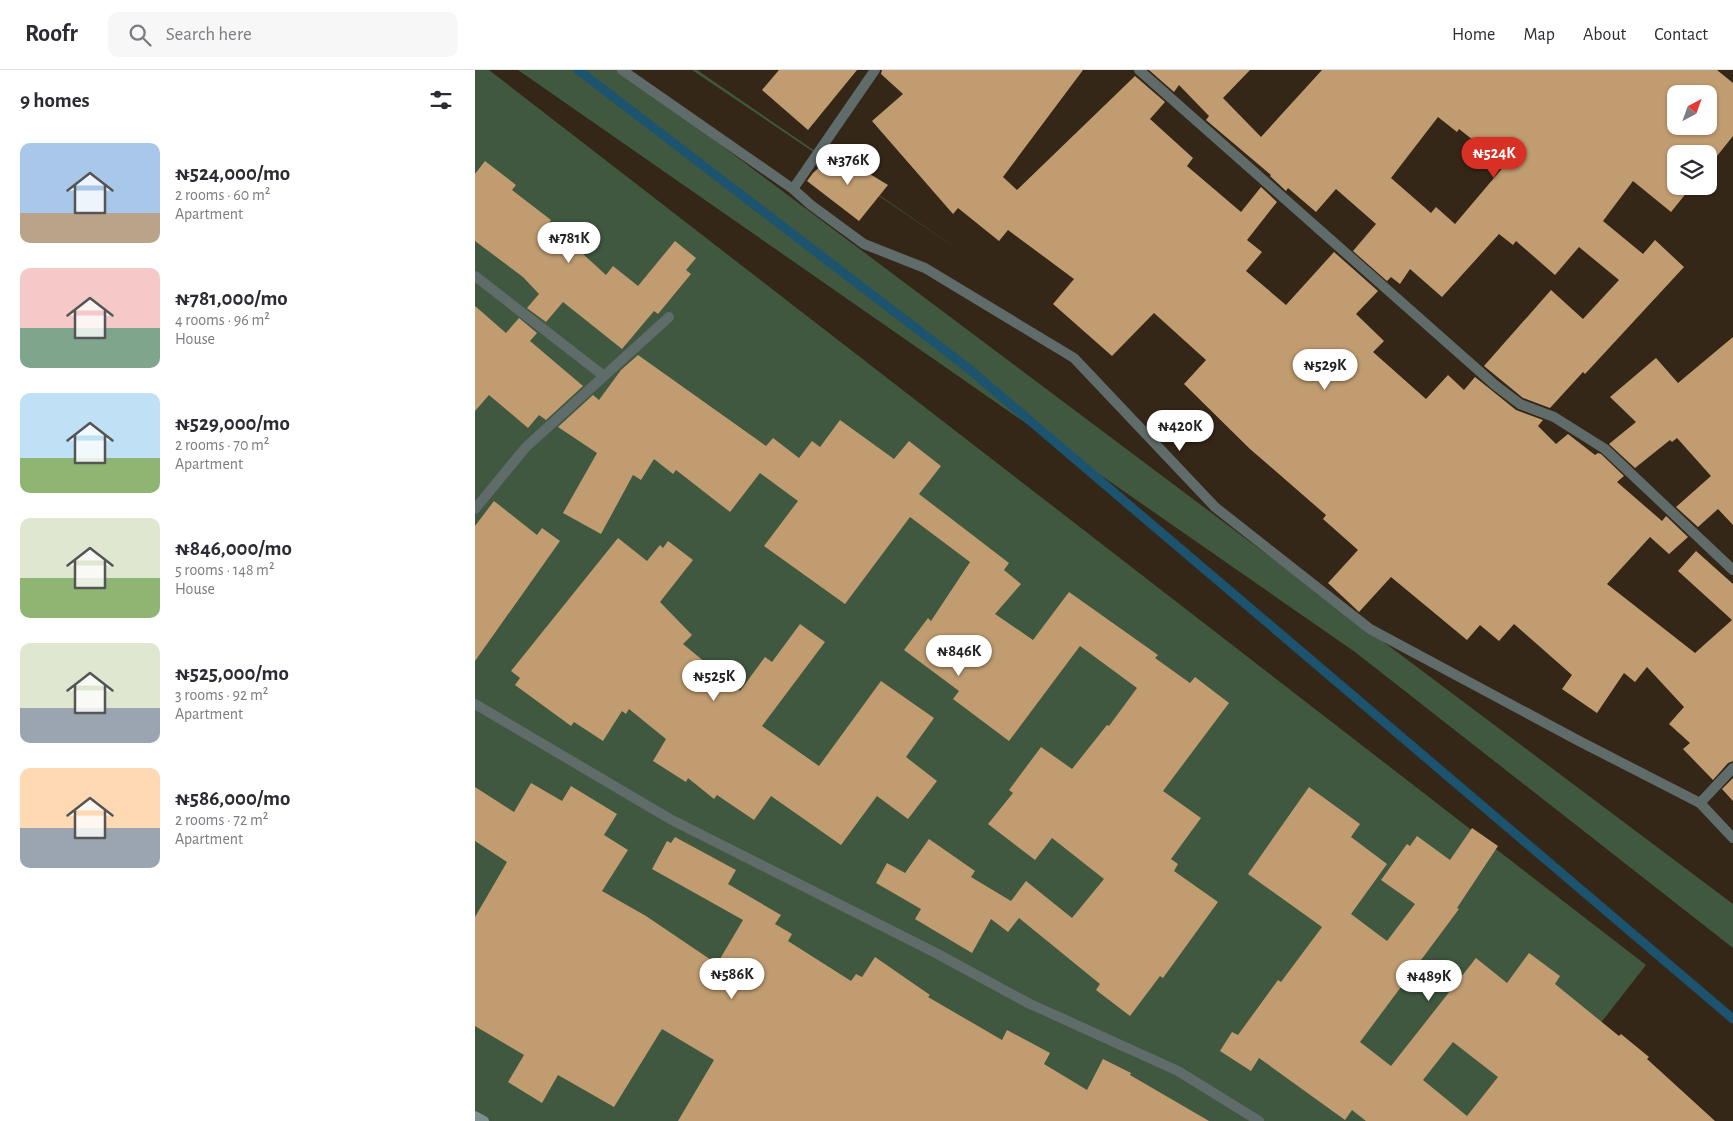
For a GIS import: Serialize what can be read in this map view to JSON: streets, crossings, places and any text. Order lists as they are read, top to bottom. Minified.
{"north":"top right","page":{"header":"Roofr","search":"Search here","nav":["Home","Map","About","Contact"],"heading":"9 homes","list":[{"name":"₦524,000/mo","note":"2 rooms · 60 m² · Apartment"},{"name":"₦781,000/mo","note":"4 rooms · 96 m² · House"},{"name":"₦529,000/mo","note":"2 rooms · 70 m² · Apartment"},{"name":"₦846,000/mo","note":"5 rooms · 148 m² · House"},{"name":"₦525,000/mo","note":"3 rooms · 92 m² · Apartment"},{"name":"₦586,000/mo","note":"2 rooms · 72 m² · Apartment"}],"price":["₦524K","₦376K","₦781K","₦529K","₦420K","₦846K","₦525K","₦586K","₦489K"]}}
